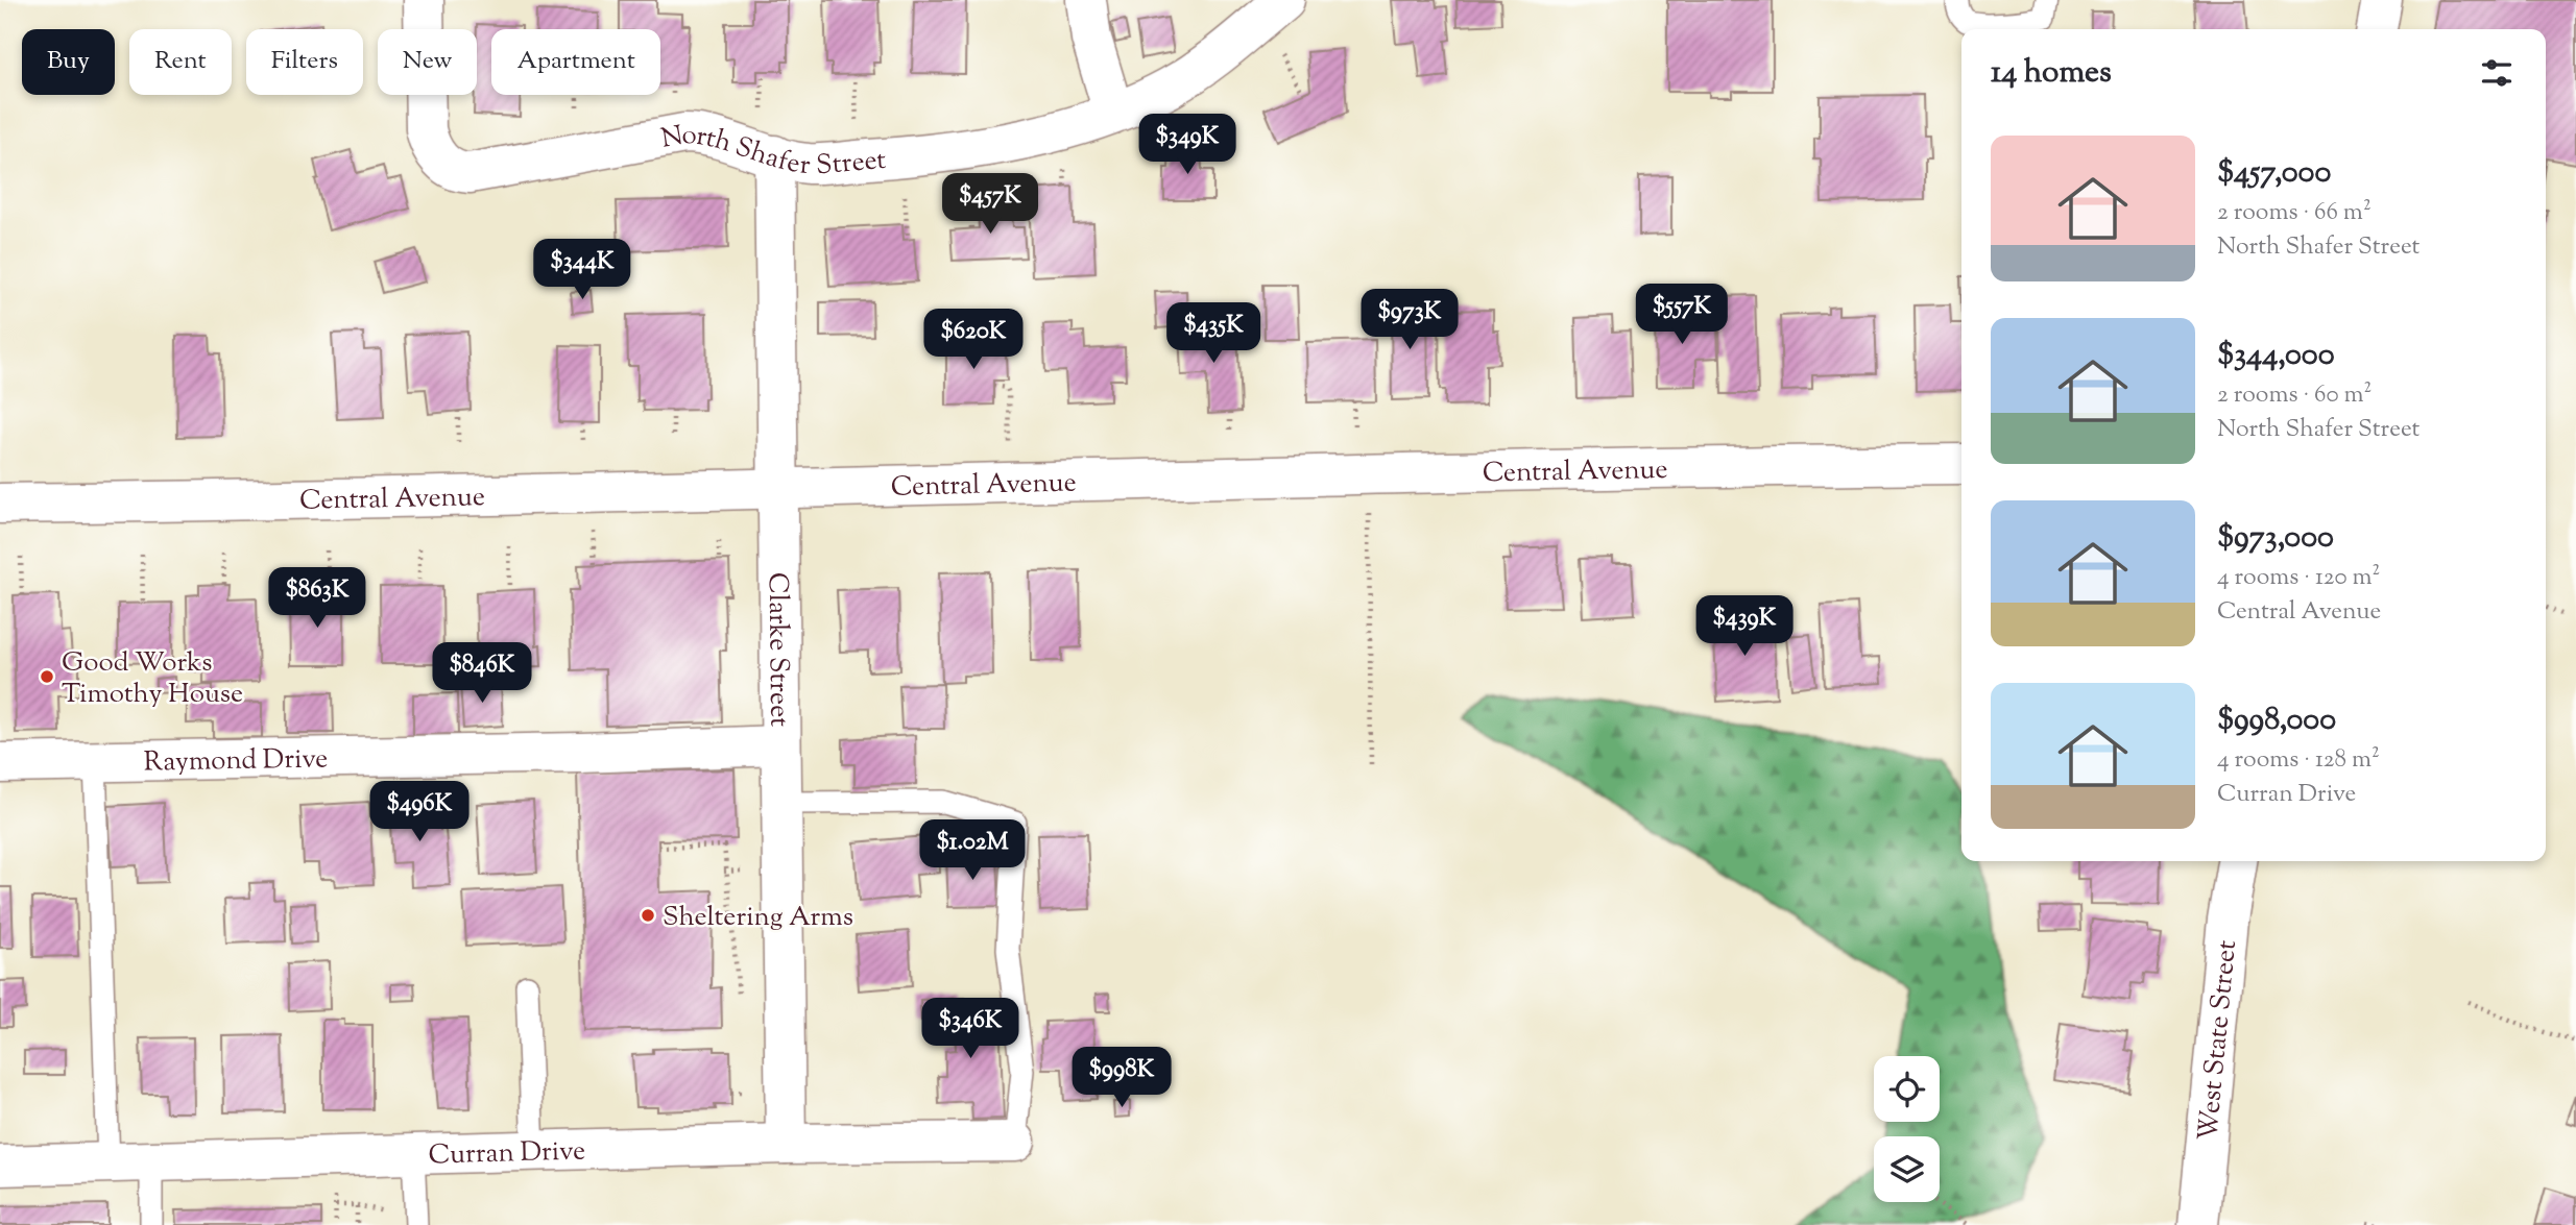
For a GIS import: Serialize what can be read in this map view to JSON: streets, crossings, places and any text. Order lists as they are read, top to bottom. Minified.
{"streets":{"street":["North Shafer Street","Central Avenue","Clarke Street","Raymond Drive","West State Street","Curran Drive"]},"crossings":[["North Shafer Street","Clarke Street"],["Central Avenue","Clarke Street"],["Clarke Street","Raymond Drive"],["Clarke Street","Curran Drive"]],"places":["Good Works Timothy House","Sheltering Arms"],"page":{"chip":["Buy","Rent","Filters","New","Apartment"],"heading":"14 homes","price":["$349K","$457K","$344K","$557K","$973K","$435K","$620K","$863K","$439K","$846K","$496K","$1.02M","$346K","$998K"],"list":[{"name":"$457,000","note":"2 rooms · 66 m² · North Shafer Street"},{"name":"$344,000","note":"2 rooms · 60 m² · North Shafer Street"},{"name":"$973,000","note":"4 rooms · 120 m² · Central Avenue"},{"name":"$998,000","note":"4 rooms · 128 m² · Curran Drive"}]}}
